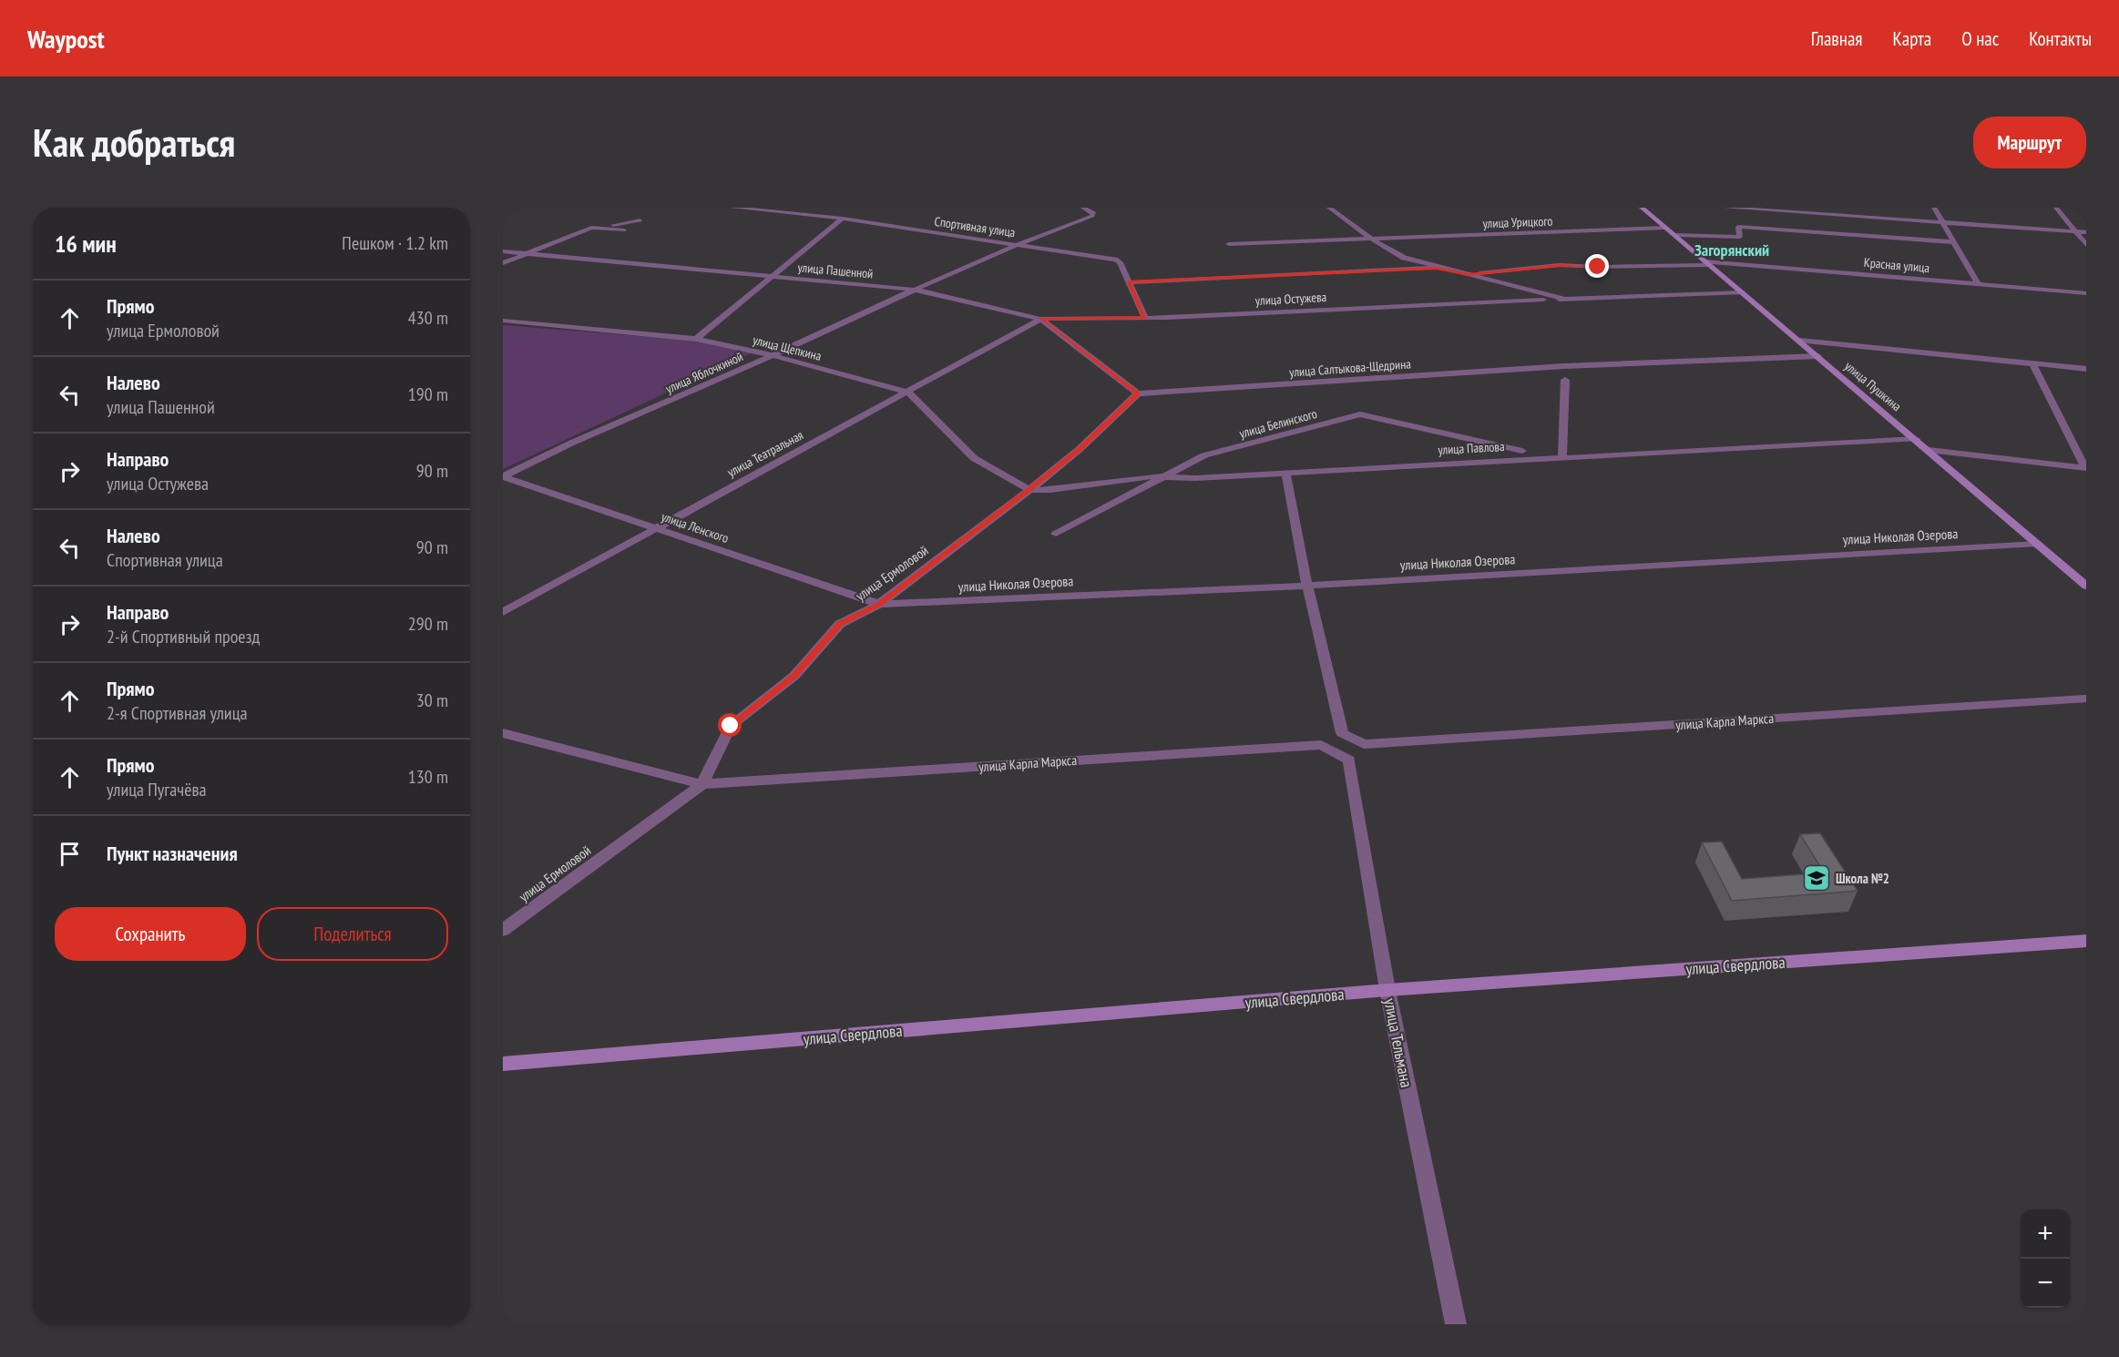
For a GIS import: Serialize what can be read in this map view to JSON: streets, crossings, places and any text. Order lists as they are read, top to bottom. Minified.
{"streets":{"main road":["улица Пушкина","улица Свердлова"],"street":["улица Урицкого","Спортивная улица","Красная улица","улица Пашенной","улица Остужева","улица Щепкина","улица Салтыкова-Щедрина","улица Яблочкиной","улица Белинского","улица Павлова","улица Театральная","улица Ленского","улица Николая Озерова","улица Ермоловой","улица Карла Маркса","улица Тельмана"]},"crossings":[["улица Урицкого","улица Пушкина"],["Спортивная улица","улица Остужева"],["Спортивная улица","улица Яблочкиной"],["Красная улица","улица Пушкина"],["улица Пашенной","улица Остужева"],["улица Пашенной","улица Салтыкова-Щедрина"],["улица Пашенной","улица Яблочкиной"],["улица Пашенной","улица Театральная"],["улица Пашенной","улица Ермоловой"],["улица Остужева","улица Театральная"],["улица Щепкина","улица Яблочкиной"],["улица Щепкина","улица Павлова"],["улица Щепкина","улица Театральная"],["улица Щепкина","улица Ермоловой"],["улица Салтыкова-Щедрина","улица Пушкина"],["улица Салтыкова-Щедрина","улица Ермоловой"],["улица Яблочкиной","улица Ленского"],["улица Пушкина","улица Павлова"],["улица Пушкина","улица Николая Озерова"],["улица Белинского","улица Павлова"],["улица Павлова","улица Ермоловой"],["улица Театральная","улица Ленского"],["улица Ленского","улица Николая Озерова"],["улица Ленского","улица Ермоловой"],["улица Николая Озерова","улица Ермоловой"],["улица Николая Озерова","улица Карла Маркса"],["улица Ермоловой","улица Карла Маркса"],["улица Карла Маркса","улица Тельмана"],["улица Свердлова","улица Тельмана"]],"districts":["Загорянский"],"places":{"school or university":["Школа №2"]},"page":{"header":"Waypost","nav":["Главная","Карта","О нас","Контакты"],"buttons":["Маршрут",["Сохранить","Поделиться"]],"title":"Как добраться","heading":["16 мин","Пешком · 1.2 km"],"list":[["Прямо","улица Ермоловой","430 m"],["Налево","улица Пашенной","190 m"],["Направо","улица Остужева","90 m"],["Налево","Спортивная улица","90 m"],["Направо","2-й Спортивный проезд","290 m"],["Прямо","2-я Спортивная улица","30 m"],["Прямо","улица Пугачёва","130 m"],"Пункт назначения"],"map_buttons":["+","−"]}}
